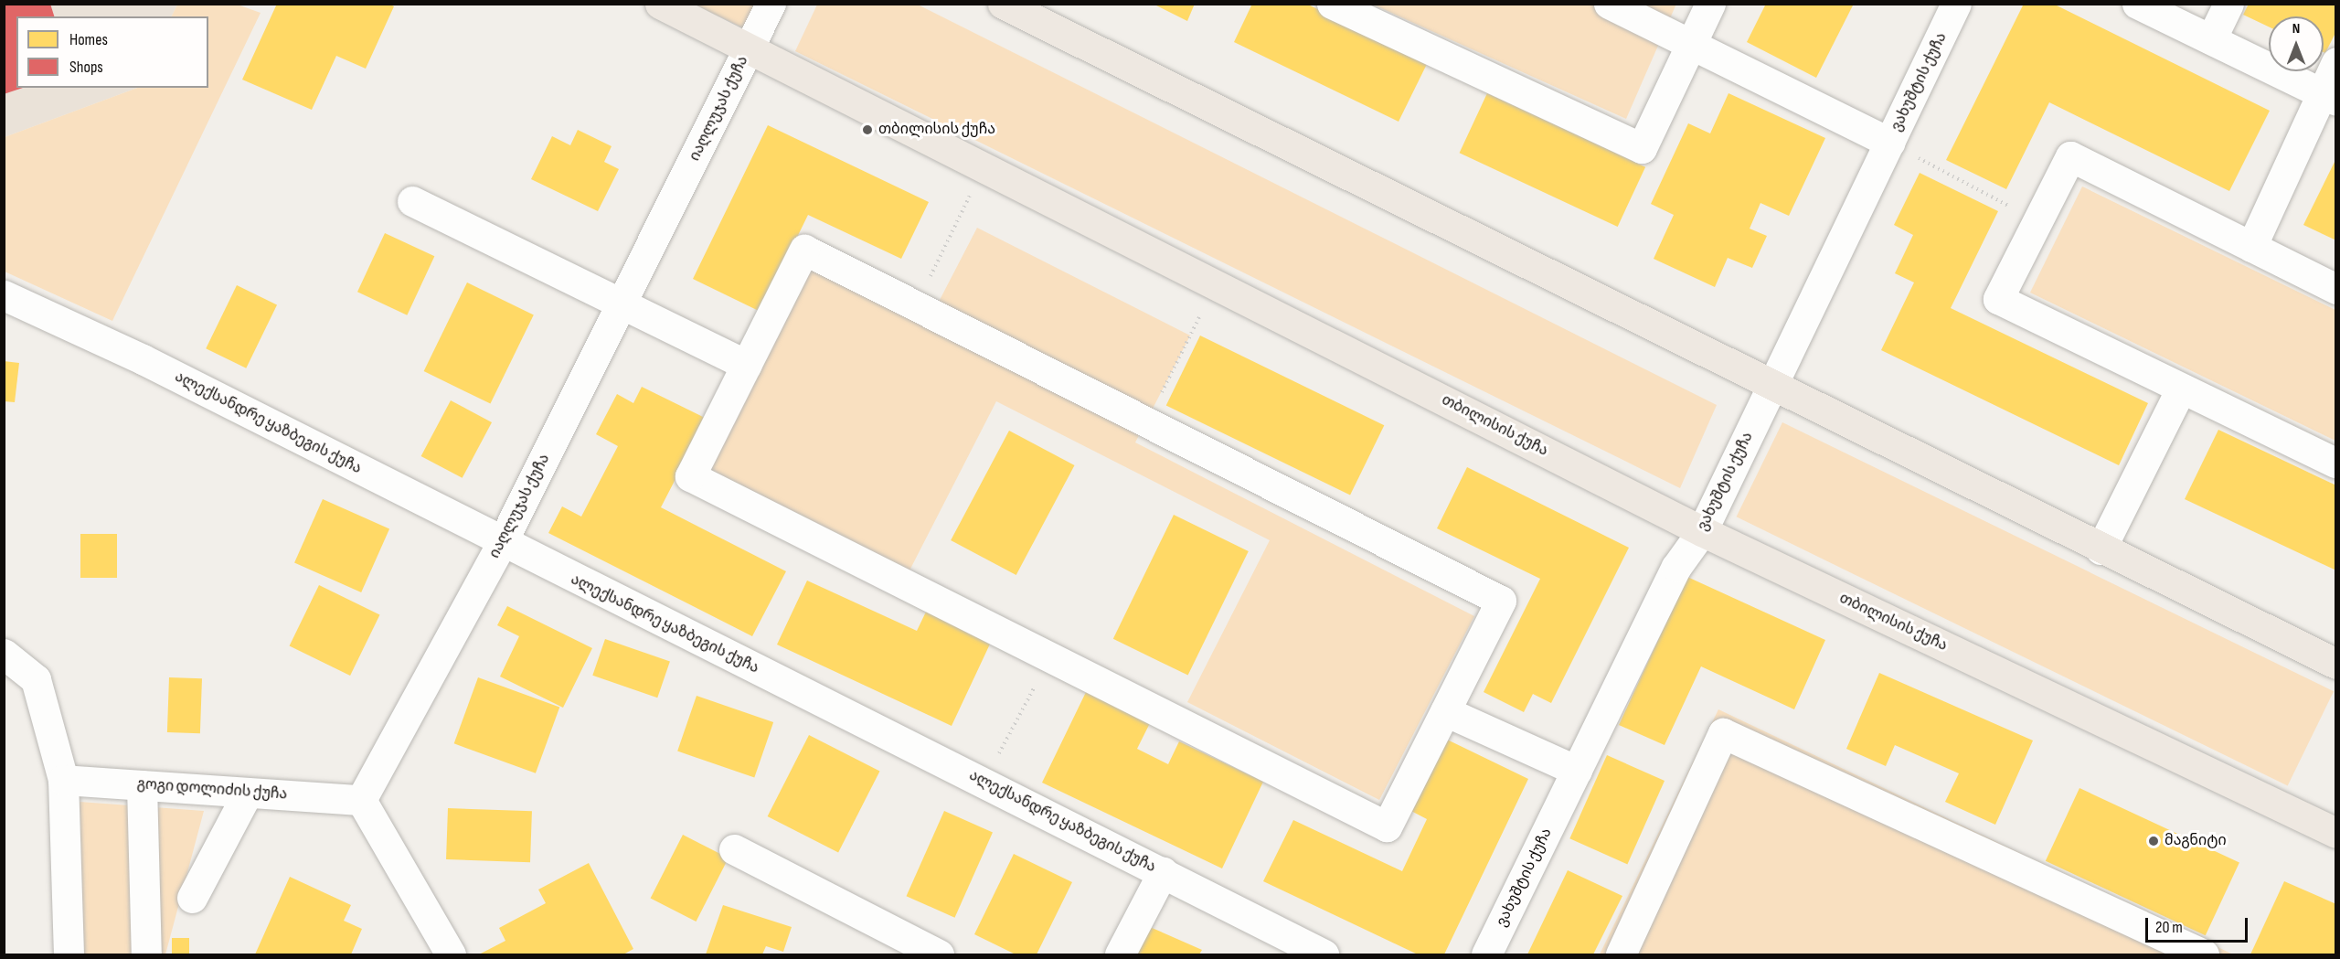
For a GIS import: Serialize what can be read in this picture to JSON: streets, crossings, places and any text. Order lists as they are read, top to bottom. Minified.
{"streets":{"main road":["თბილისის ქუჩა"],"street":["ვახუშტის ქუჩა","იაღლუჯას ქუჩა","ალექსანდრე ყაზბეგის ქუჩა","გოგი დოლიძის ქუჩა"]},"crossings":[["ვახუშტის ქუჩა","თბილისის ქუჩა"],["იაღლუჯას ქუჩა","ალექსანდრე ყაზბეგის ქუჩა"],["იაღლუჯას ქუჩა","თბილისის ქუჩა"],["იაღლუჯას ქუჩა","გოგი დოლიძის ქუჩა"]],"places":["თბილისის ქუჩა","მაგნიტი"],"legend":["Homes","Shops"],"scale_bar":"20 m","north":"top"}
